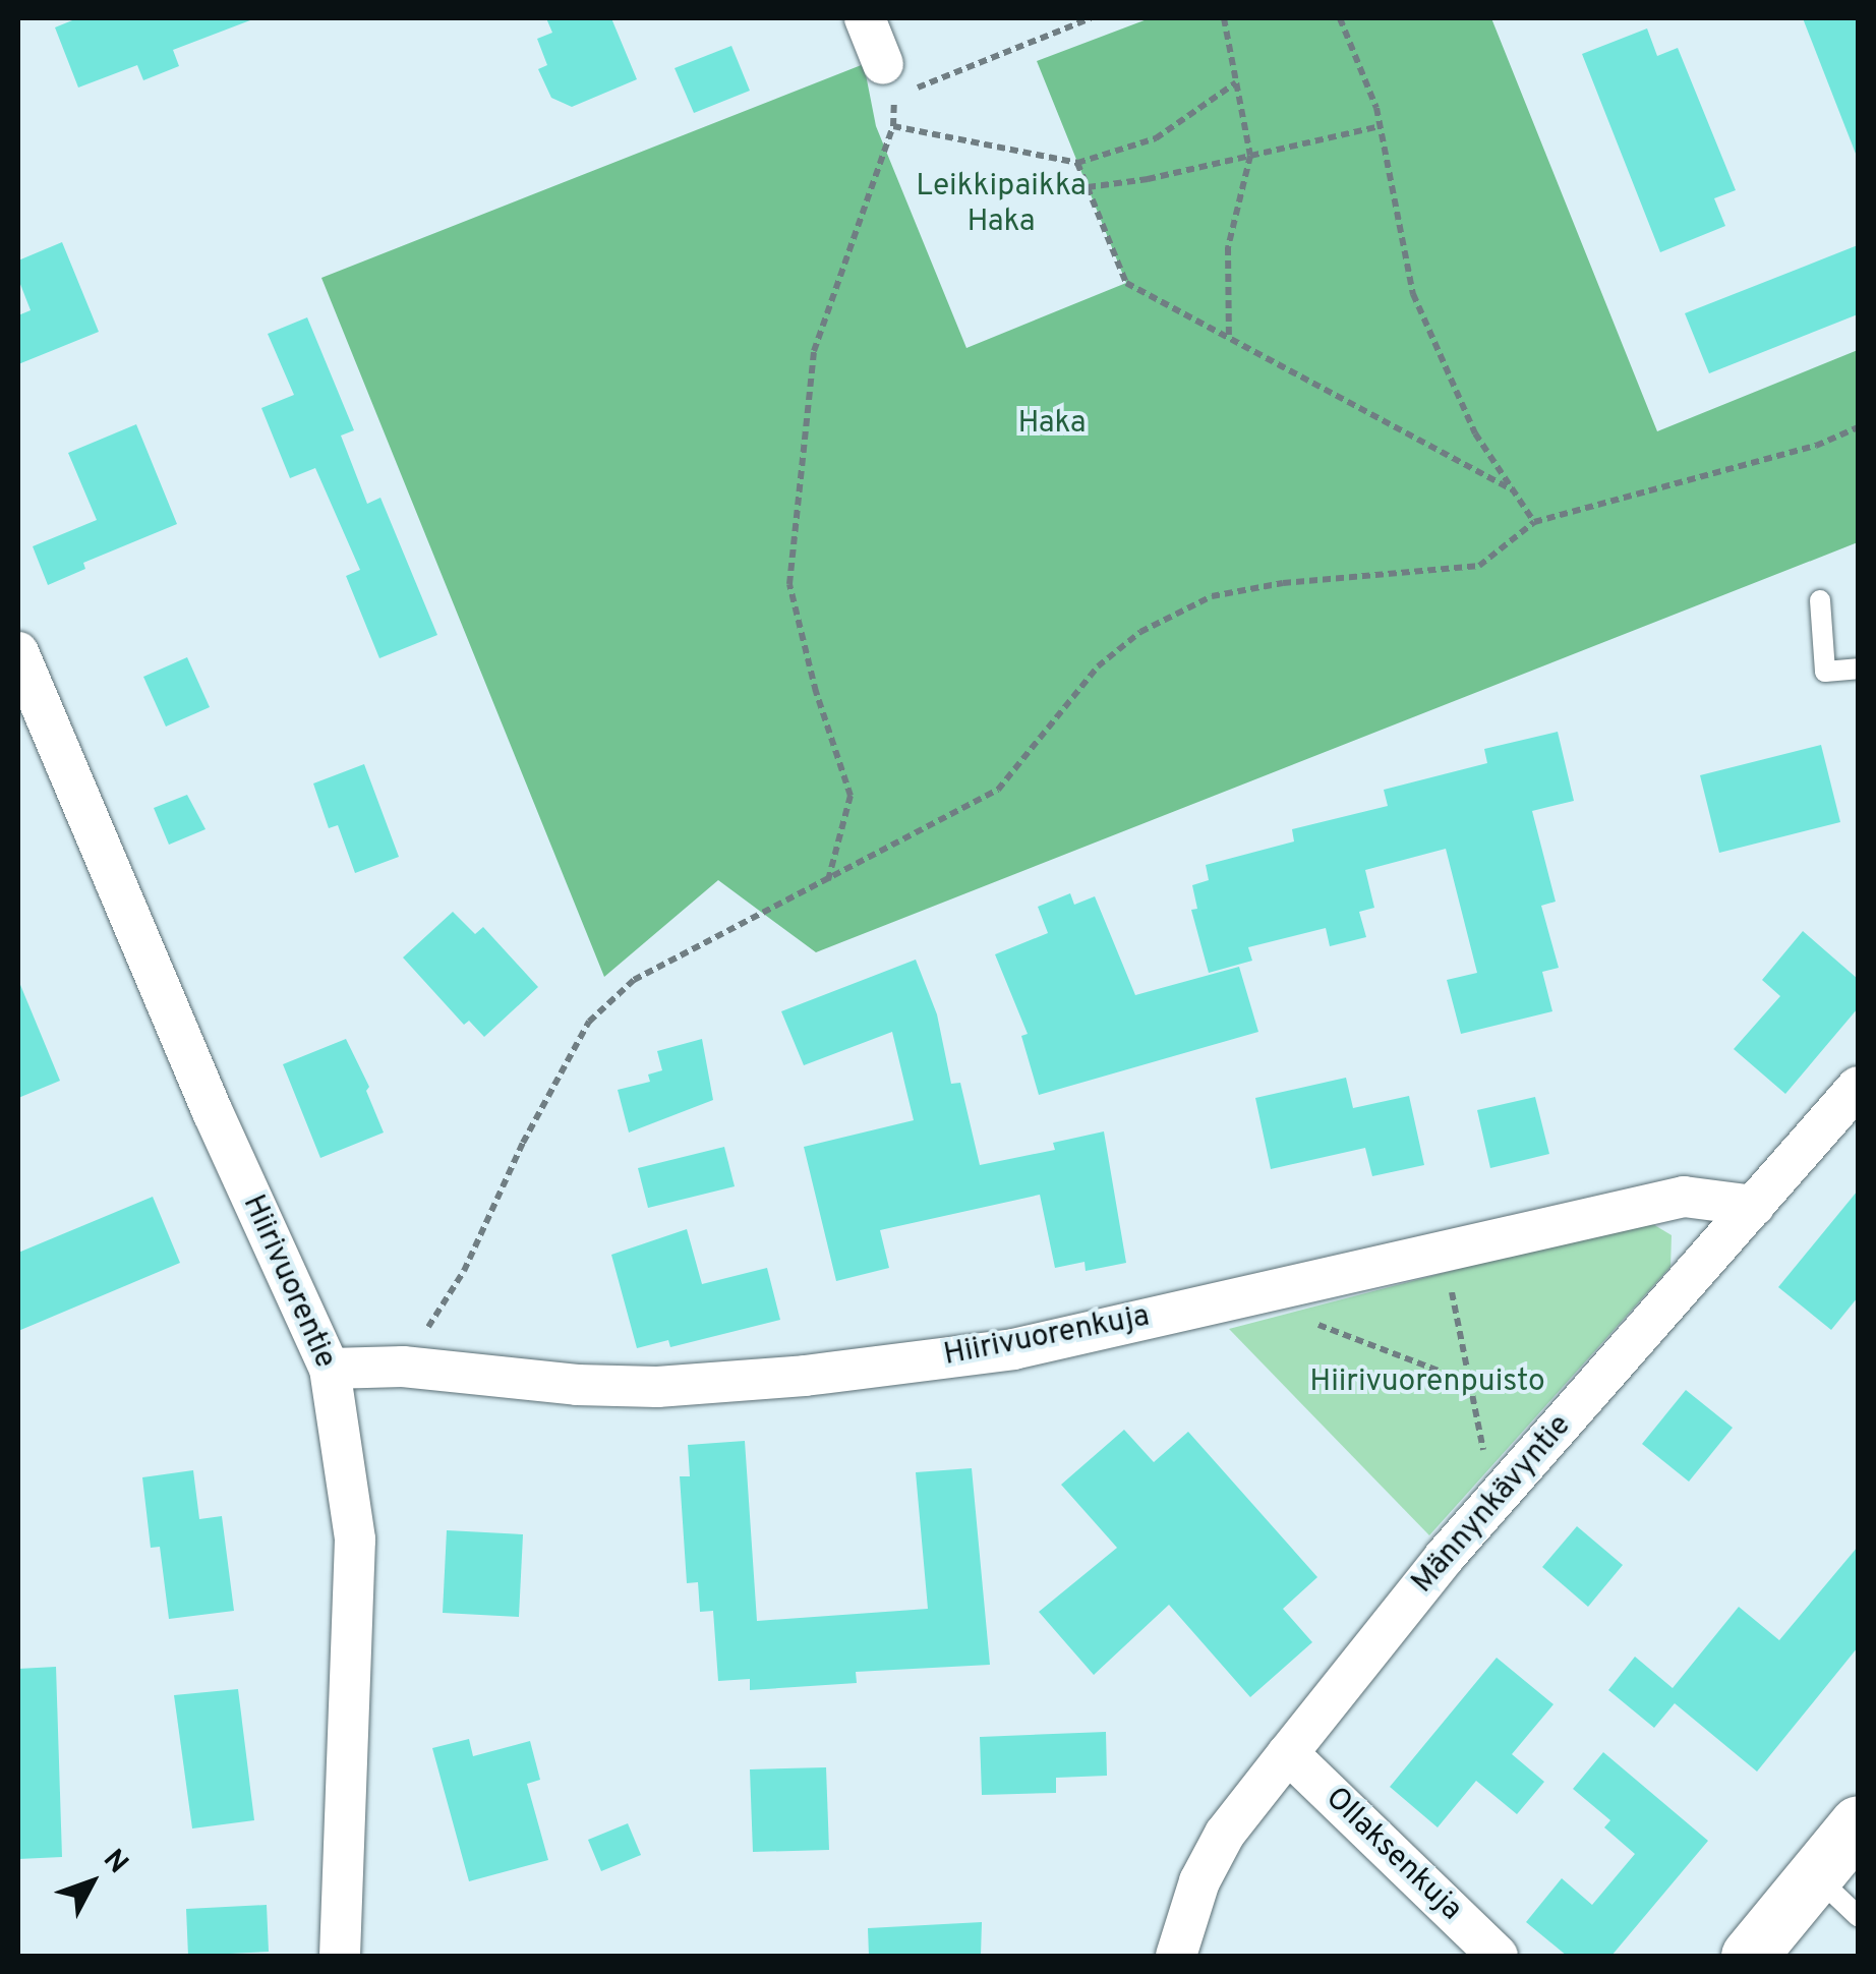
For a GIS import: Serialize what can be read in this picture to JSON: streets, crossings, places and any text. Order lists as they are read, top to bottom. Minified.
{"streets":{"street":["Hiirivuorentie","Hiirivuorenkuja","Männynkävyntie","Ollaksenkuja"]},"crossings":[["Hiirivuorentie","Hiirivuorenkuja"],["Hiirivuorenkuja","Männynkävyntie"],["Männynkävyntie","Ollaksenkuja"]],"parks":["Leikkipaikka Haka","Haka","Hiirivuorenpuisto"],"north":"top right"}
